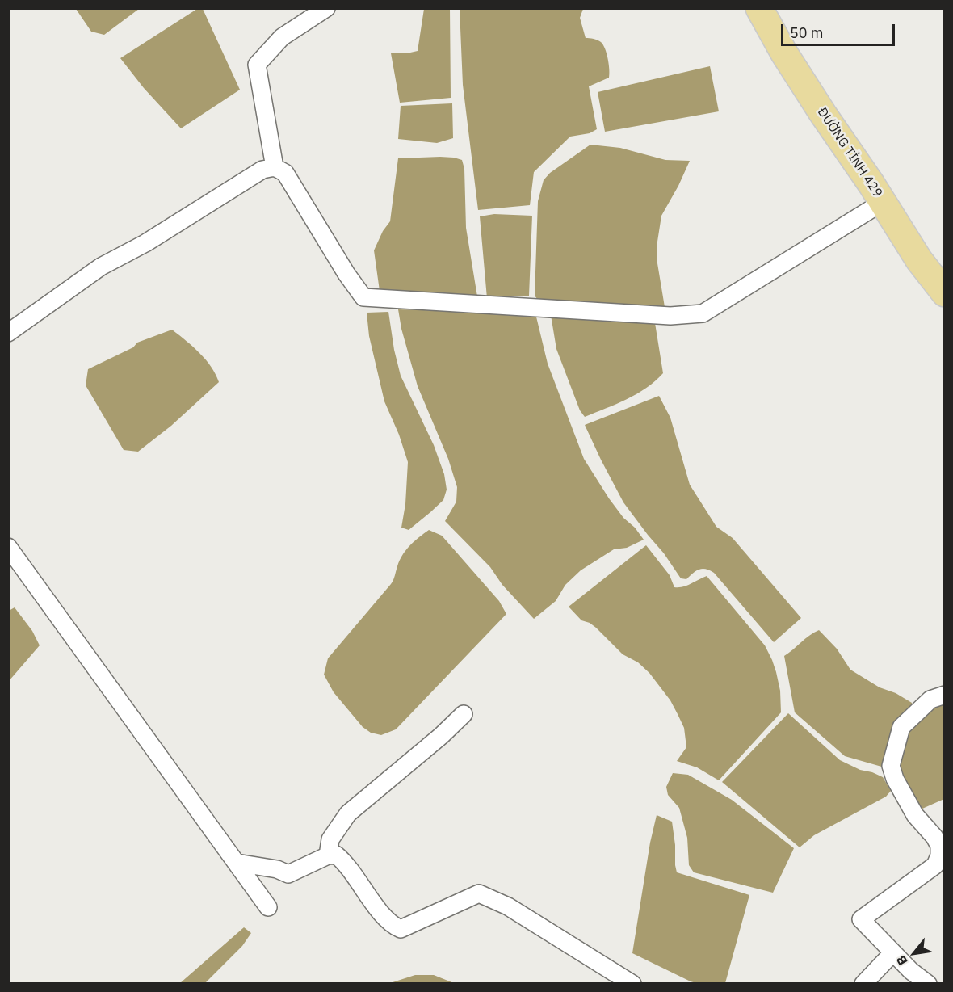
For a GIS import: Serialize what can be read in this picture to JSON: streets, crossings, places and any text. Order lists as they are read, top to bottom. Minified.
{"streets":{"main road":["ĐƯỜNG TỈNH 429"]},"scale_bar":"50 m","north":"bottom left"}
